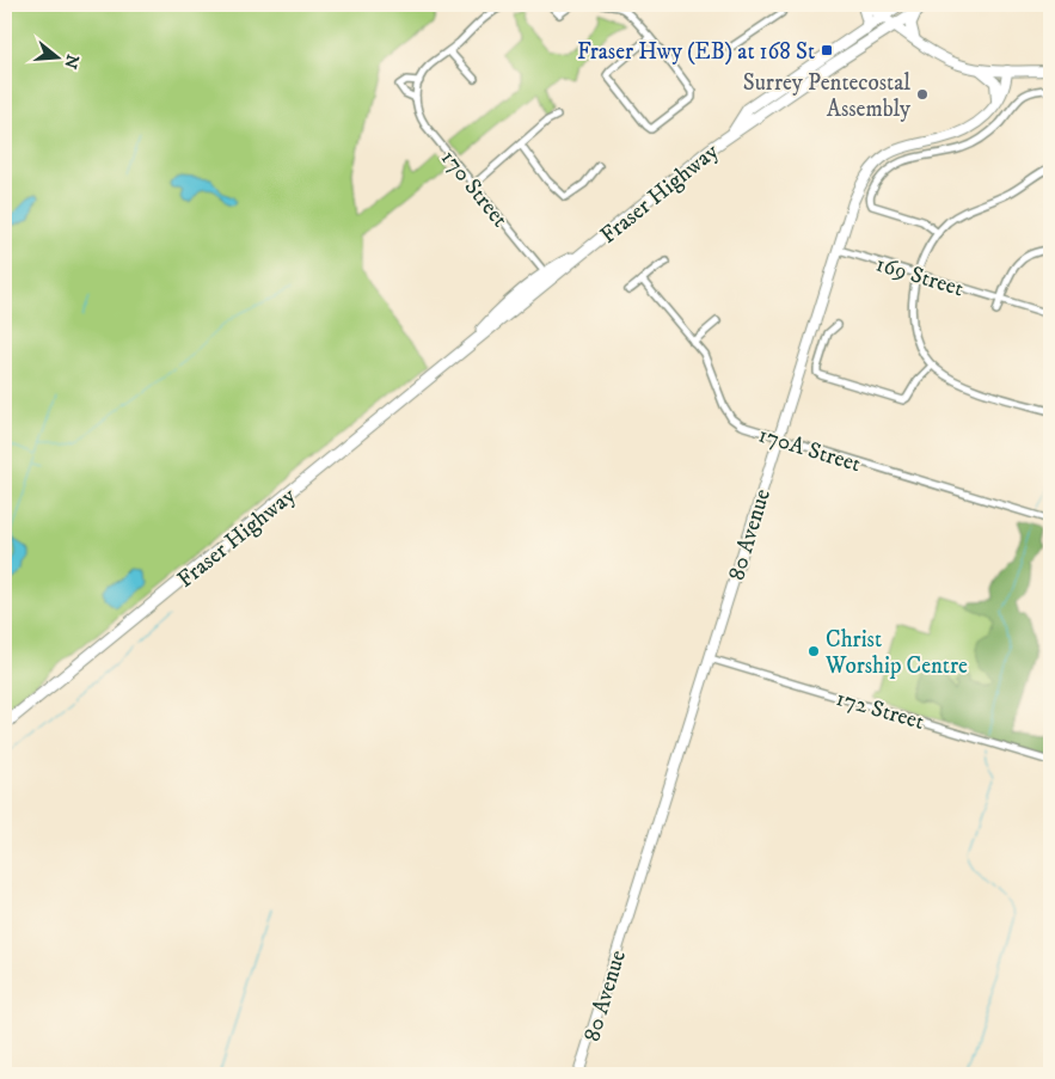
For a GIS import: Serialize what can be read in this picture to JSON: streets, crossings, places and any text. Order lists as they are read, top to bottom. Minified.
{"streets":{"main road":["Fraser Highway","80 Avenue"],"street":["170 Street","169 Street","170A Street","172 Street"]},"crossings":[["170 Street","Fraser Highway"],["169 Street","80 Avenue"],["170A Street","80 Avenue"],["80 Avenue","172 Street"]],"places":{"transit":["Fraser Hwy (EB) at 168 St"],"other":["Surrey Pentecostal Assembly","Christ Worship Centre"]},"north":"right"}
